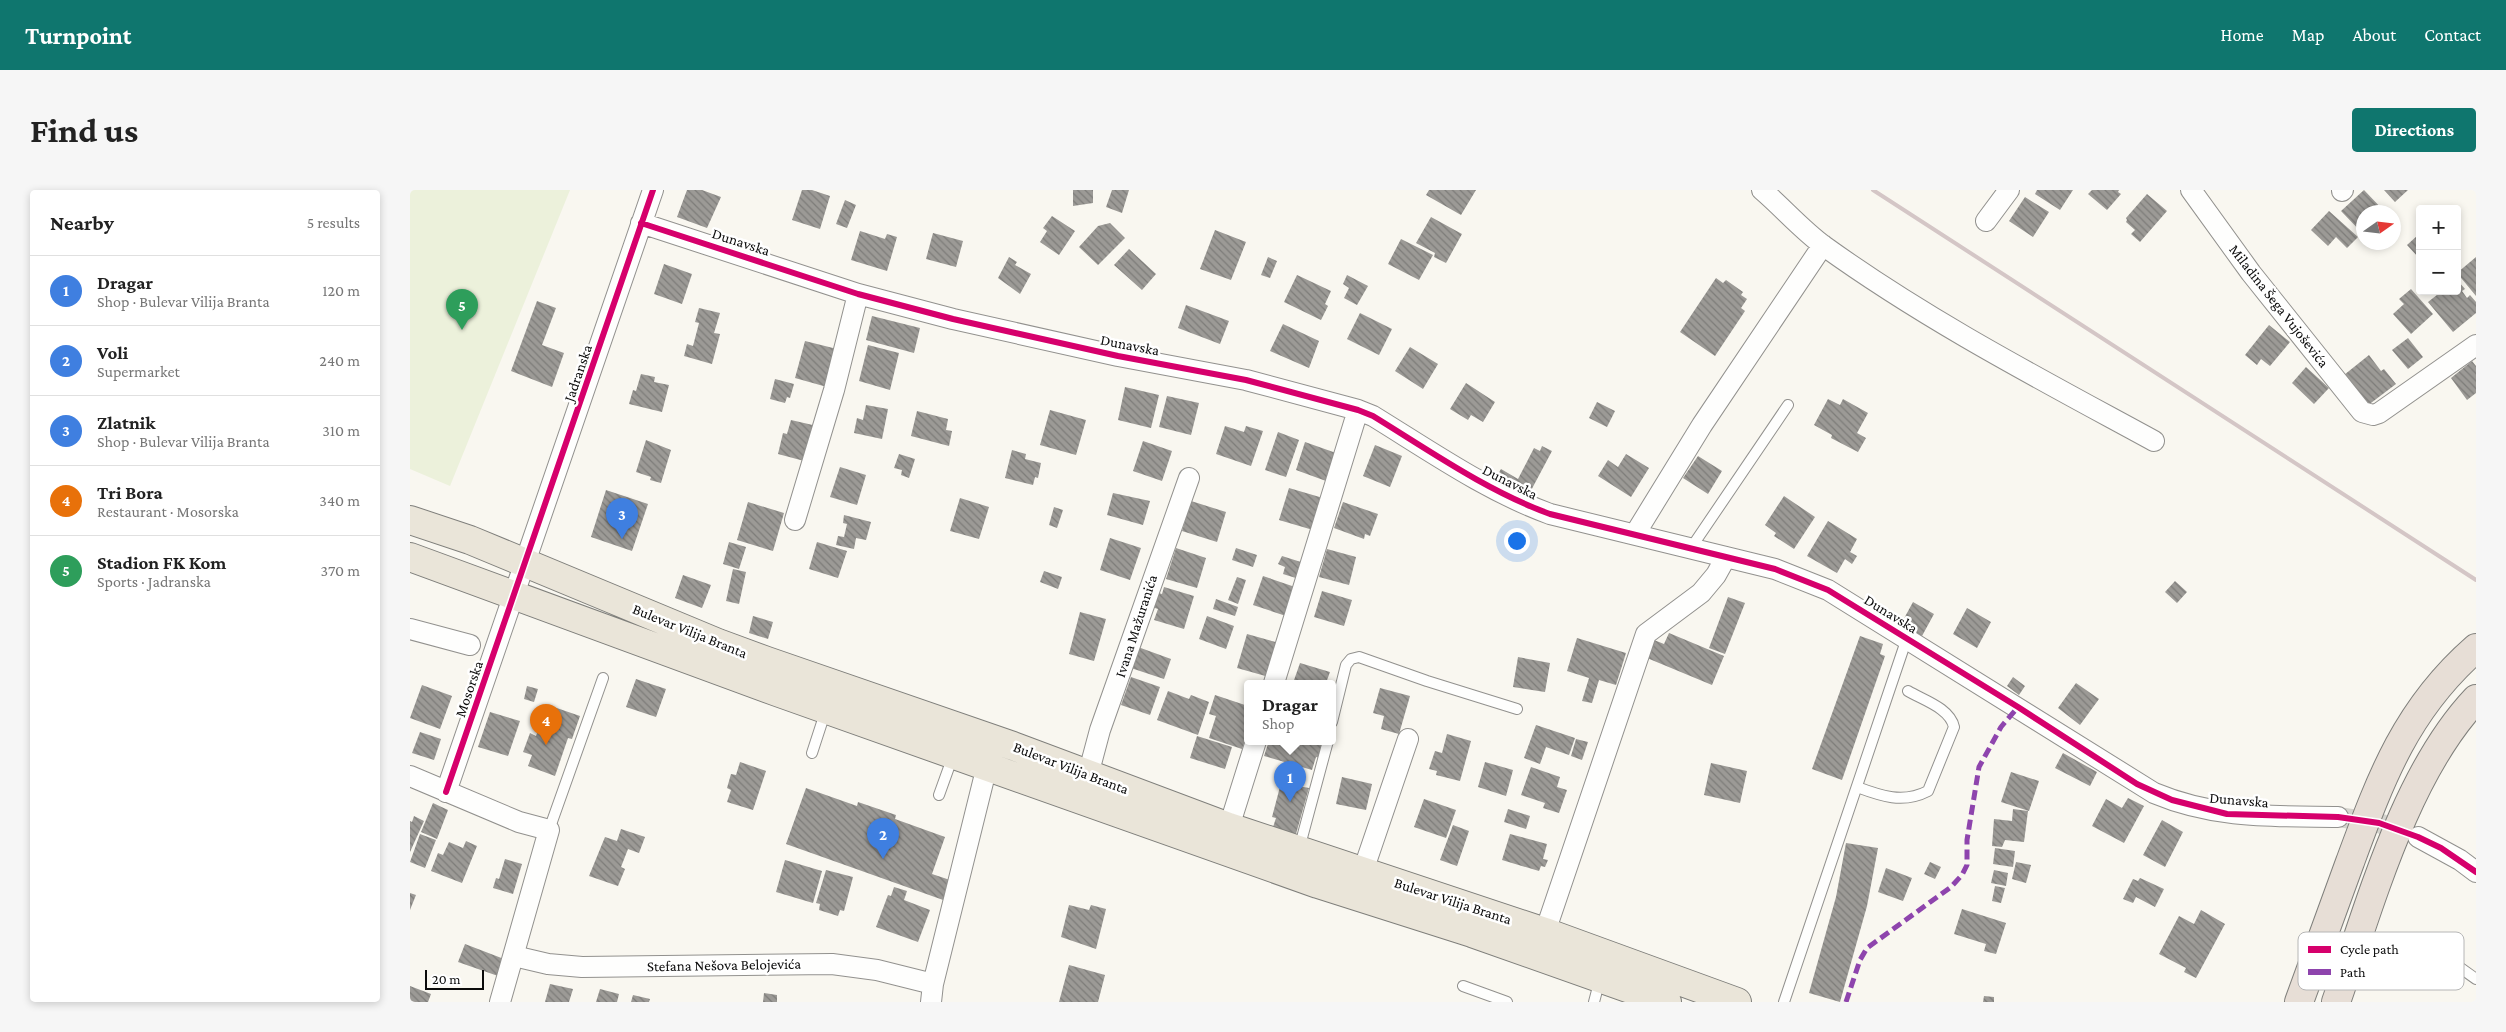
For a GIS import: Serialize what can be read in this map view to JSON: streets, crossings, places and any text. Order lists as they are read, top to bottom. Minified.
{"streets":{"main road":["Bulevar Vilija Branta"],"street":["Dunavska","Miladina Šega Vujoševića","Jadranska","Ivana Mažuranića","Mosorska","Stefana Nešova Belojevića"]},"crossings":[["Dunavska","Jadranska"],["Jadranska","Bulevar Vilija Branta"],["Jadranska","Mosorska"],["Ivana Mažuranića","Bulevar Vilija Branta"],["Bulevar Vilija Branta","Mosorska"]],"legend":["Cycle path","Path"],"scale_bar":"20 m","north":"right","page":{"header":"Turnpoint","nav":["Home","Map","About","Contact"],"buttons":"Directions","title":"Find us","heading":["Nearby","5 results"],"map_buttons":["+","−"],"list":[{"mark":"1","name":"Dragar","note":"Shop · Bulevar Vilija Branta","value":"120 m"},{"mark":"2","name":"Voli","note":"Supermarket","value":"240 m"},{"mark":"3","name":"Zlatnik","note":"Shop · Bulevar Vilija Branta","value":"310 m"},{"mark":"4","name":"Tri Bora","note":"Restaurant · Mosorska","value":"340 m"},{"mark":"5","name":"Stadion FK Kom","note":"Sports · Jadranska","value":"370 m"}],"pins":["5","3","4","1","2"],"popup":["Dragar","Shop"],"scale":"20 m"}}
